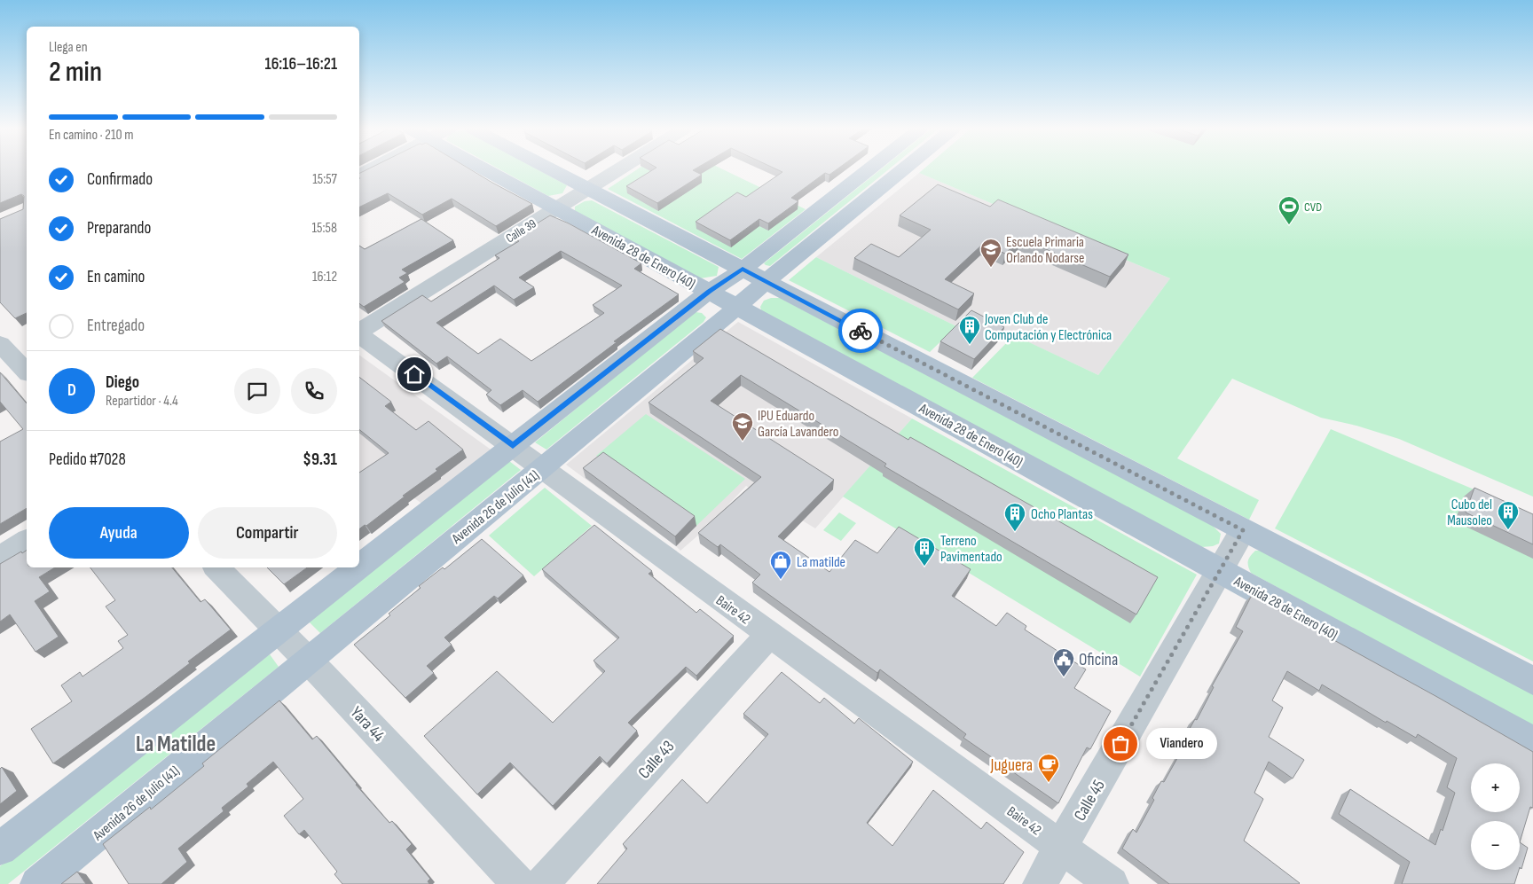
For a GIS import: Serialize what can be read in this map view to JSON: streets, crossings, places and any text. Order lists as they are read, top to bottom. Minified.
{"streets":{"main road":["Avenida 28 de Enero (40)","Avenida 26 de Julio (41)"],"street":["Calle 39","Baire 42","Yara 44","Calle 43","Calle 45"]},"crossings":[["Calle 39","Avenida 28 de Enero (40)"],["Avenida 28 de Enero (40)","Avenida 26 de Julio (41)"],["Avenida 28 de Enero (40)","Calle 45"],["Avenida 26 de Julio (41)","Baire 42"],["Avenida 26 de Julio (41)","Yara 44"],["Baire 42","Calle 43"],["Baire 42","Calle 45"]],"districts":["La Matilde"],"places":{"sports":["CVD"],"school or university":["Escuela Primaria Orlando Nodarse","IPU Eduardo García Lavandero"],"building":["Joven Club de Computación y Electrónica","Cubo del Mausoleo","Ocho Plantas","Terreno Pavimentado"],"shop":["La matilde"],"public building":["Oficina"],"other":["Viandero"],"cafe":["Juguera"]},"page":{"heading":["2 min","Llega en","16:16–16:21"],"panel":["Diego","Repartidor · 4.4","Pedido #7028","$9.31"],"bar":"En camino · 210 m","list":[["Confirmado","15:57"],["Preparando","15:58"],["En camino","16:12"],"Entregado"],"round":"D","buttons":["Ayuda","Compartir"],"bubble":"Viandero","map_buttons":["+","−"]}}
